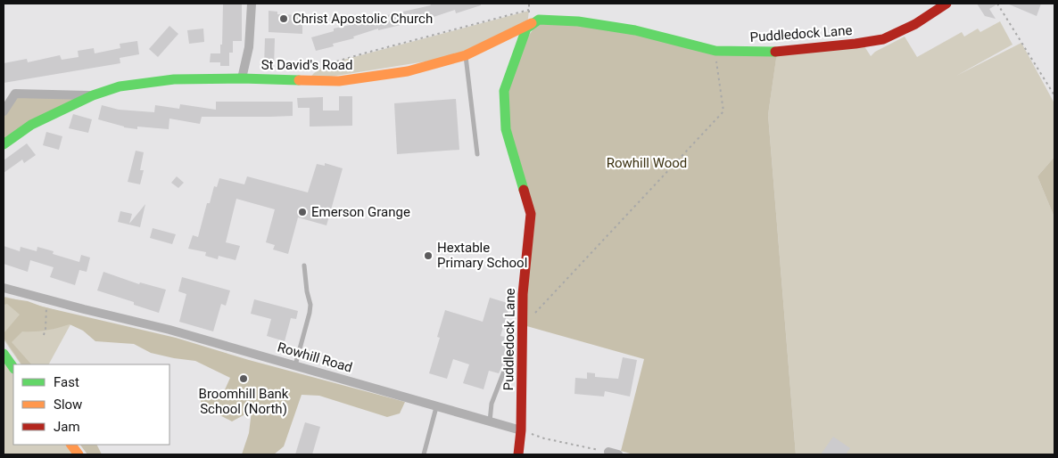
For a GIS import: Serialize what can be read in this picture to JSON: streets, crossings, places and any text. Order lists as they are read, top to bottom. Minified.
{"streets":{"street":["Puddledock Lane","St David's Road","Rowhill Road"]},"crossings":[["Puddledock Lane","St David's Road"],["Puddledock Lane","Rowhill Road"]],"parks":["Rowhill Wood"],"places":["Christ Apostolic Church","Emerson Grange","Hextable Primary School","Broomhill Bank School (North)"],"legend":["Fast","Slow","Jam"]}
